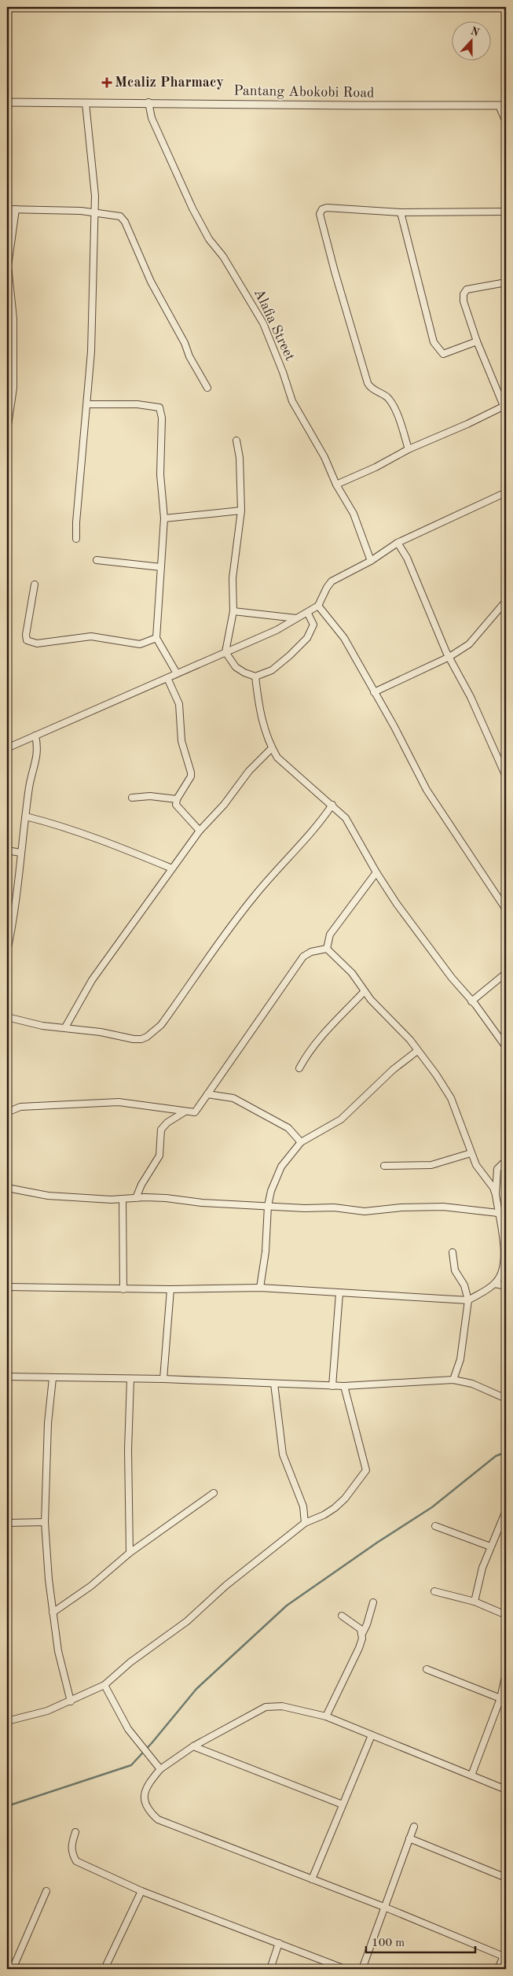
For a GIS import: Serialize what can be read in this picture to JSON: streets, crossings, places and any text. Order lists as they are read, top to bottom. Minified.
{"streets":{"street":["Pantang Abokobi Road","Alafia Street"]},"crossings":[["Pantang Abokobi Road","Alafia Street"]],"places":{"health":["Mcaliz Pharmacy"]},"scale_bar":"100 m","north":"top"}
